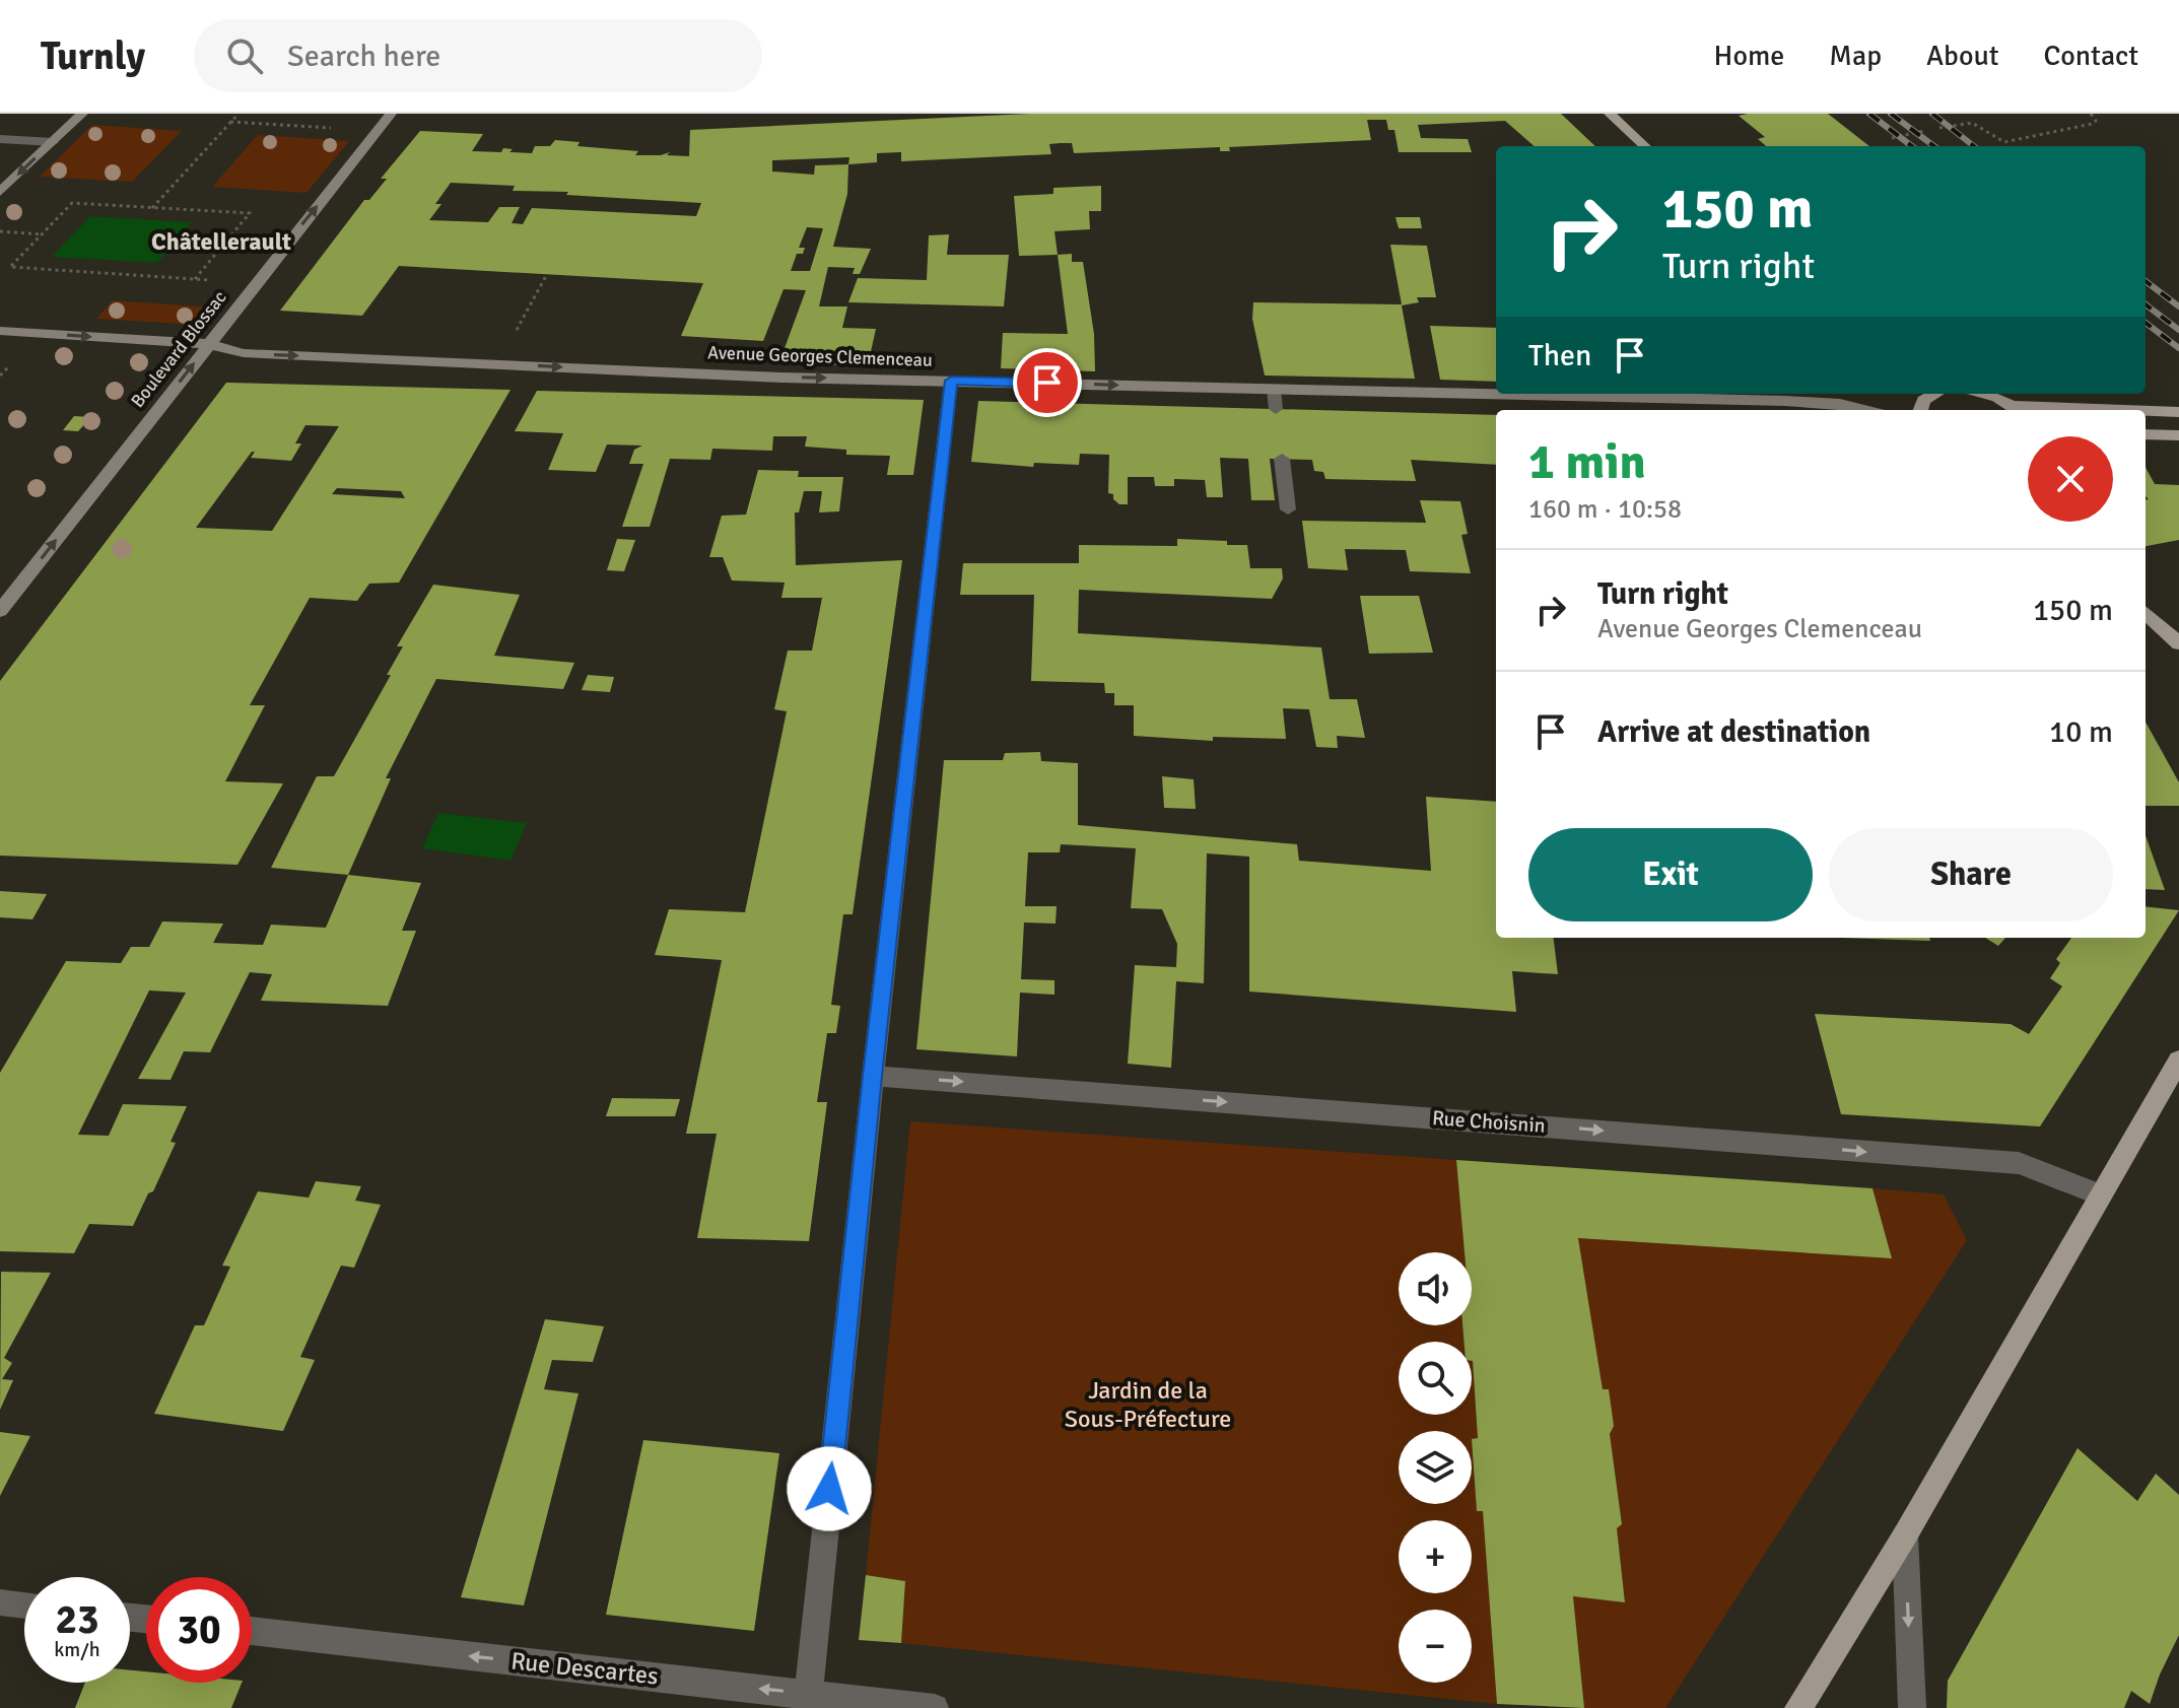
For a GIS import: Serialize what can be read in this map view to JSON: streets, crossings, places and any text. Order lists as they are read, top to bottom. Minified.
{"streets":{"main road":["Boulevard Blossac","Avenue Georges Clemenceau"],"street":["Rue Choisnin","Rue Descartes"]},"crossings":[["Boulevard Blossac","Avenue Georges Clemenceau"]],"one_way":["Boulevard Blossac","Avenue Georges Clemenceau","Rue Choisnin","Rue Descartes"],"districts":["Châtellerault"],"parks":["Jardin de la Sous-Préfecture"],"page":{"header":"Turnly","search":"Search here","nav":["Home","Map","About","Contact"],"turn":["150 m","Turn right"],"then":"Then","heading":["1 min","160 m · 10:58"],"list":[{"name":"Turn right","note":"Avenue Georges Clemenceau","value":"150 m"},{"name":"Arrive at destination","value":"10 m"}],"buttons":["Exit","Share"],"map_buttons":["+","−"],"speed":"23 km/h","limit":"30"}}
